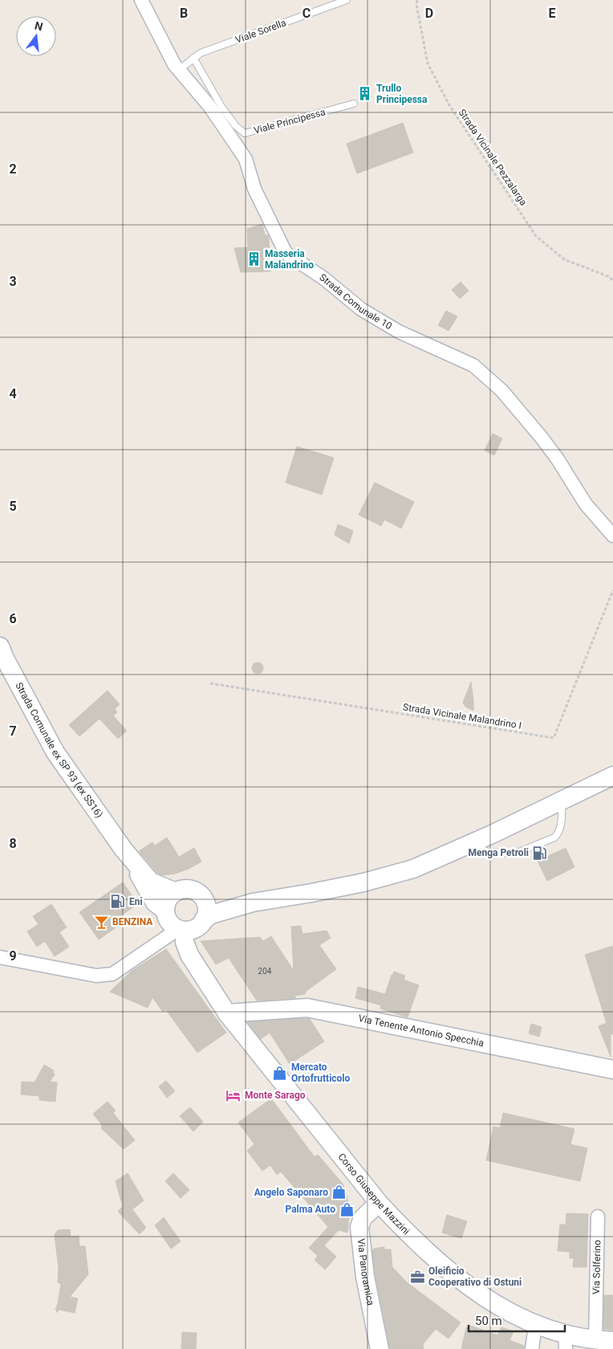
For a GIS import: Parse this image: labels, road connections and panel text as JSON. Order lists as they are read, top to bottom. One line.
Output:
{"streets":{"main road":["Strada Comunale ex SP 93 (ex SS16)","Via Tenente Antonio Specchia","Corso Giuseppe Mazzini","Via Panoramica"],"street":["Strada Comunale 10","Via Solferino"],"lane":["Viale Sorella","Viale Principessa"],"path":["Strada Vicinale Pezzalarga","Strada Vicinale Malandrino I"]},"crossings":[["Viale Sorella","Viale Principessa"],["Viale Sorella","Strada Comunale 10"],["Strada Comunale ex SP 93 (ex SS16)","Corso Giuseppe Mazzini"],["Via Tenente Antonio Specchia","Corso Giuseppe Mazzini"],["Corso Giuseppe Mazzini","Via Solferino"],["Corso Giuseppe Mazzini","Via Panoramica"]],"places":{"building":["Trullo Principessa","Masseria Malandrino"],"fuel station":["Menga Petroli","Eni"],"bar":["BENZINA"],"shop":["Mercato Ortofrutticolo","Angelo Saponaro","Palma Auto"],"hotel":["Monte Sarago"],"office":["Oleificio Cooperativo di Ostuni"]},"house_numbers":["204"],"scale_bar":"50 m","north":"top","grid":{"columns":["B","C","D","E"],"rows":["2","3","4","5","6","7","8","9"]}}
